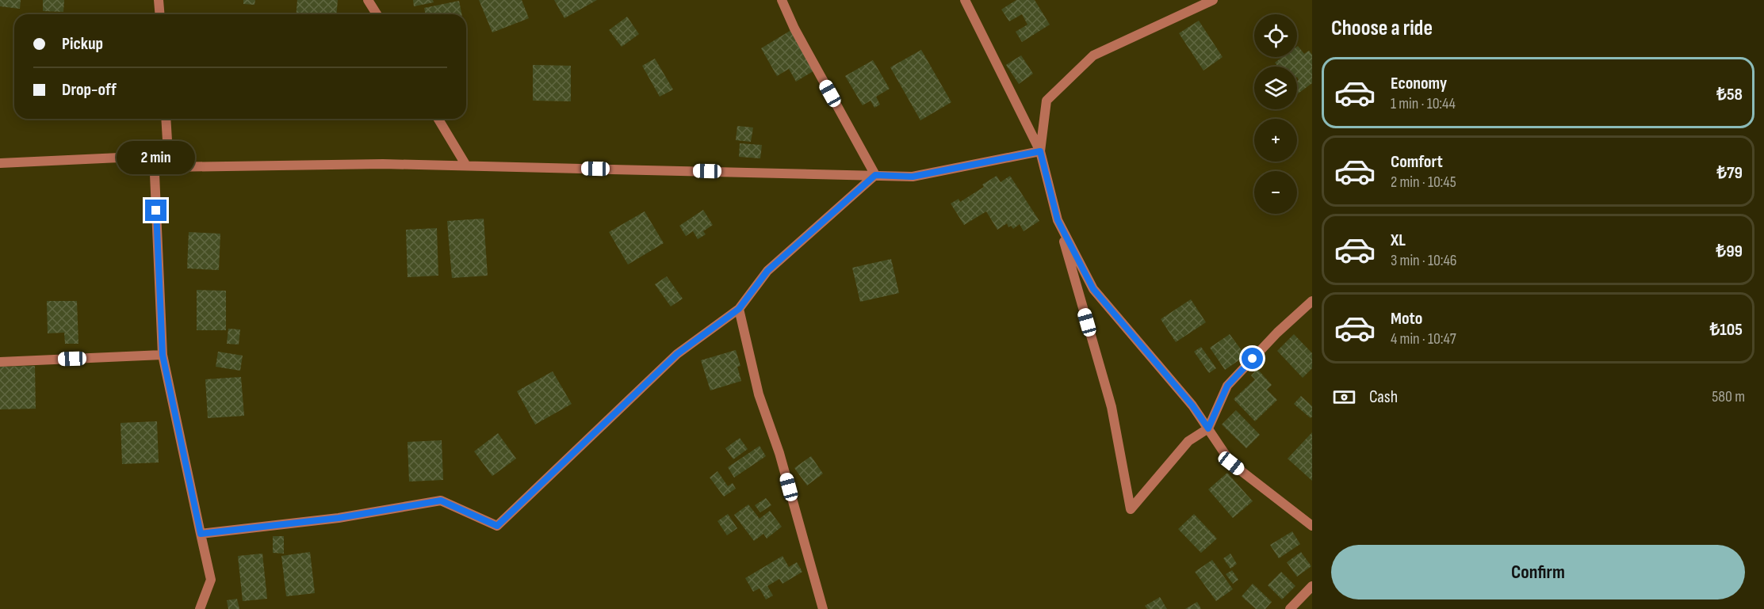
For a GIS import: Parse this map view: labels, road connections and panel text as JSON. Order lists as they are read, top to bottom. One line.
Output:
{"page":{"heading":"Choose a ride","map_buttons":["+","−"],"banner":["Pickup","Drop-off"],"list":[{"name":"Economy","note":"1 min · 10:44","value":"₺58"},{"name":"Comfort","note":"2 min · 10:45","value":"₺79"},{"name":"XL","note":"3 min · 10:46","value":"₺99"},{"name":"Moto","note":"4 min · 10:47","value":"₺105"}],"bubble":"2 min","pay":["Cash","580 m"],"buttons":"Confirm"}}
